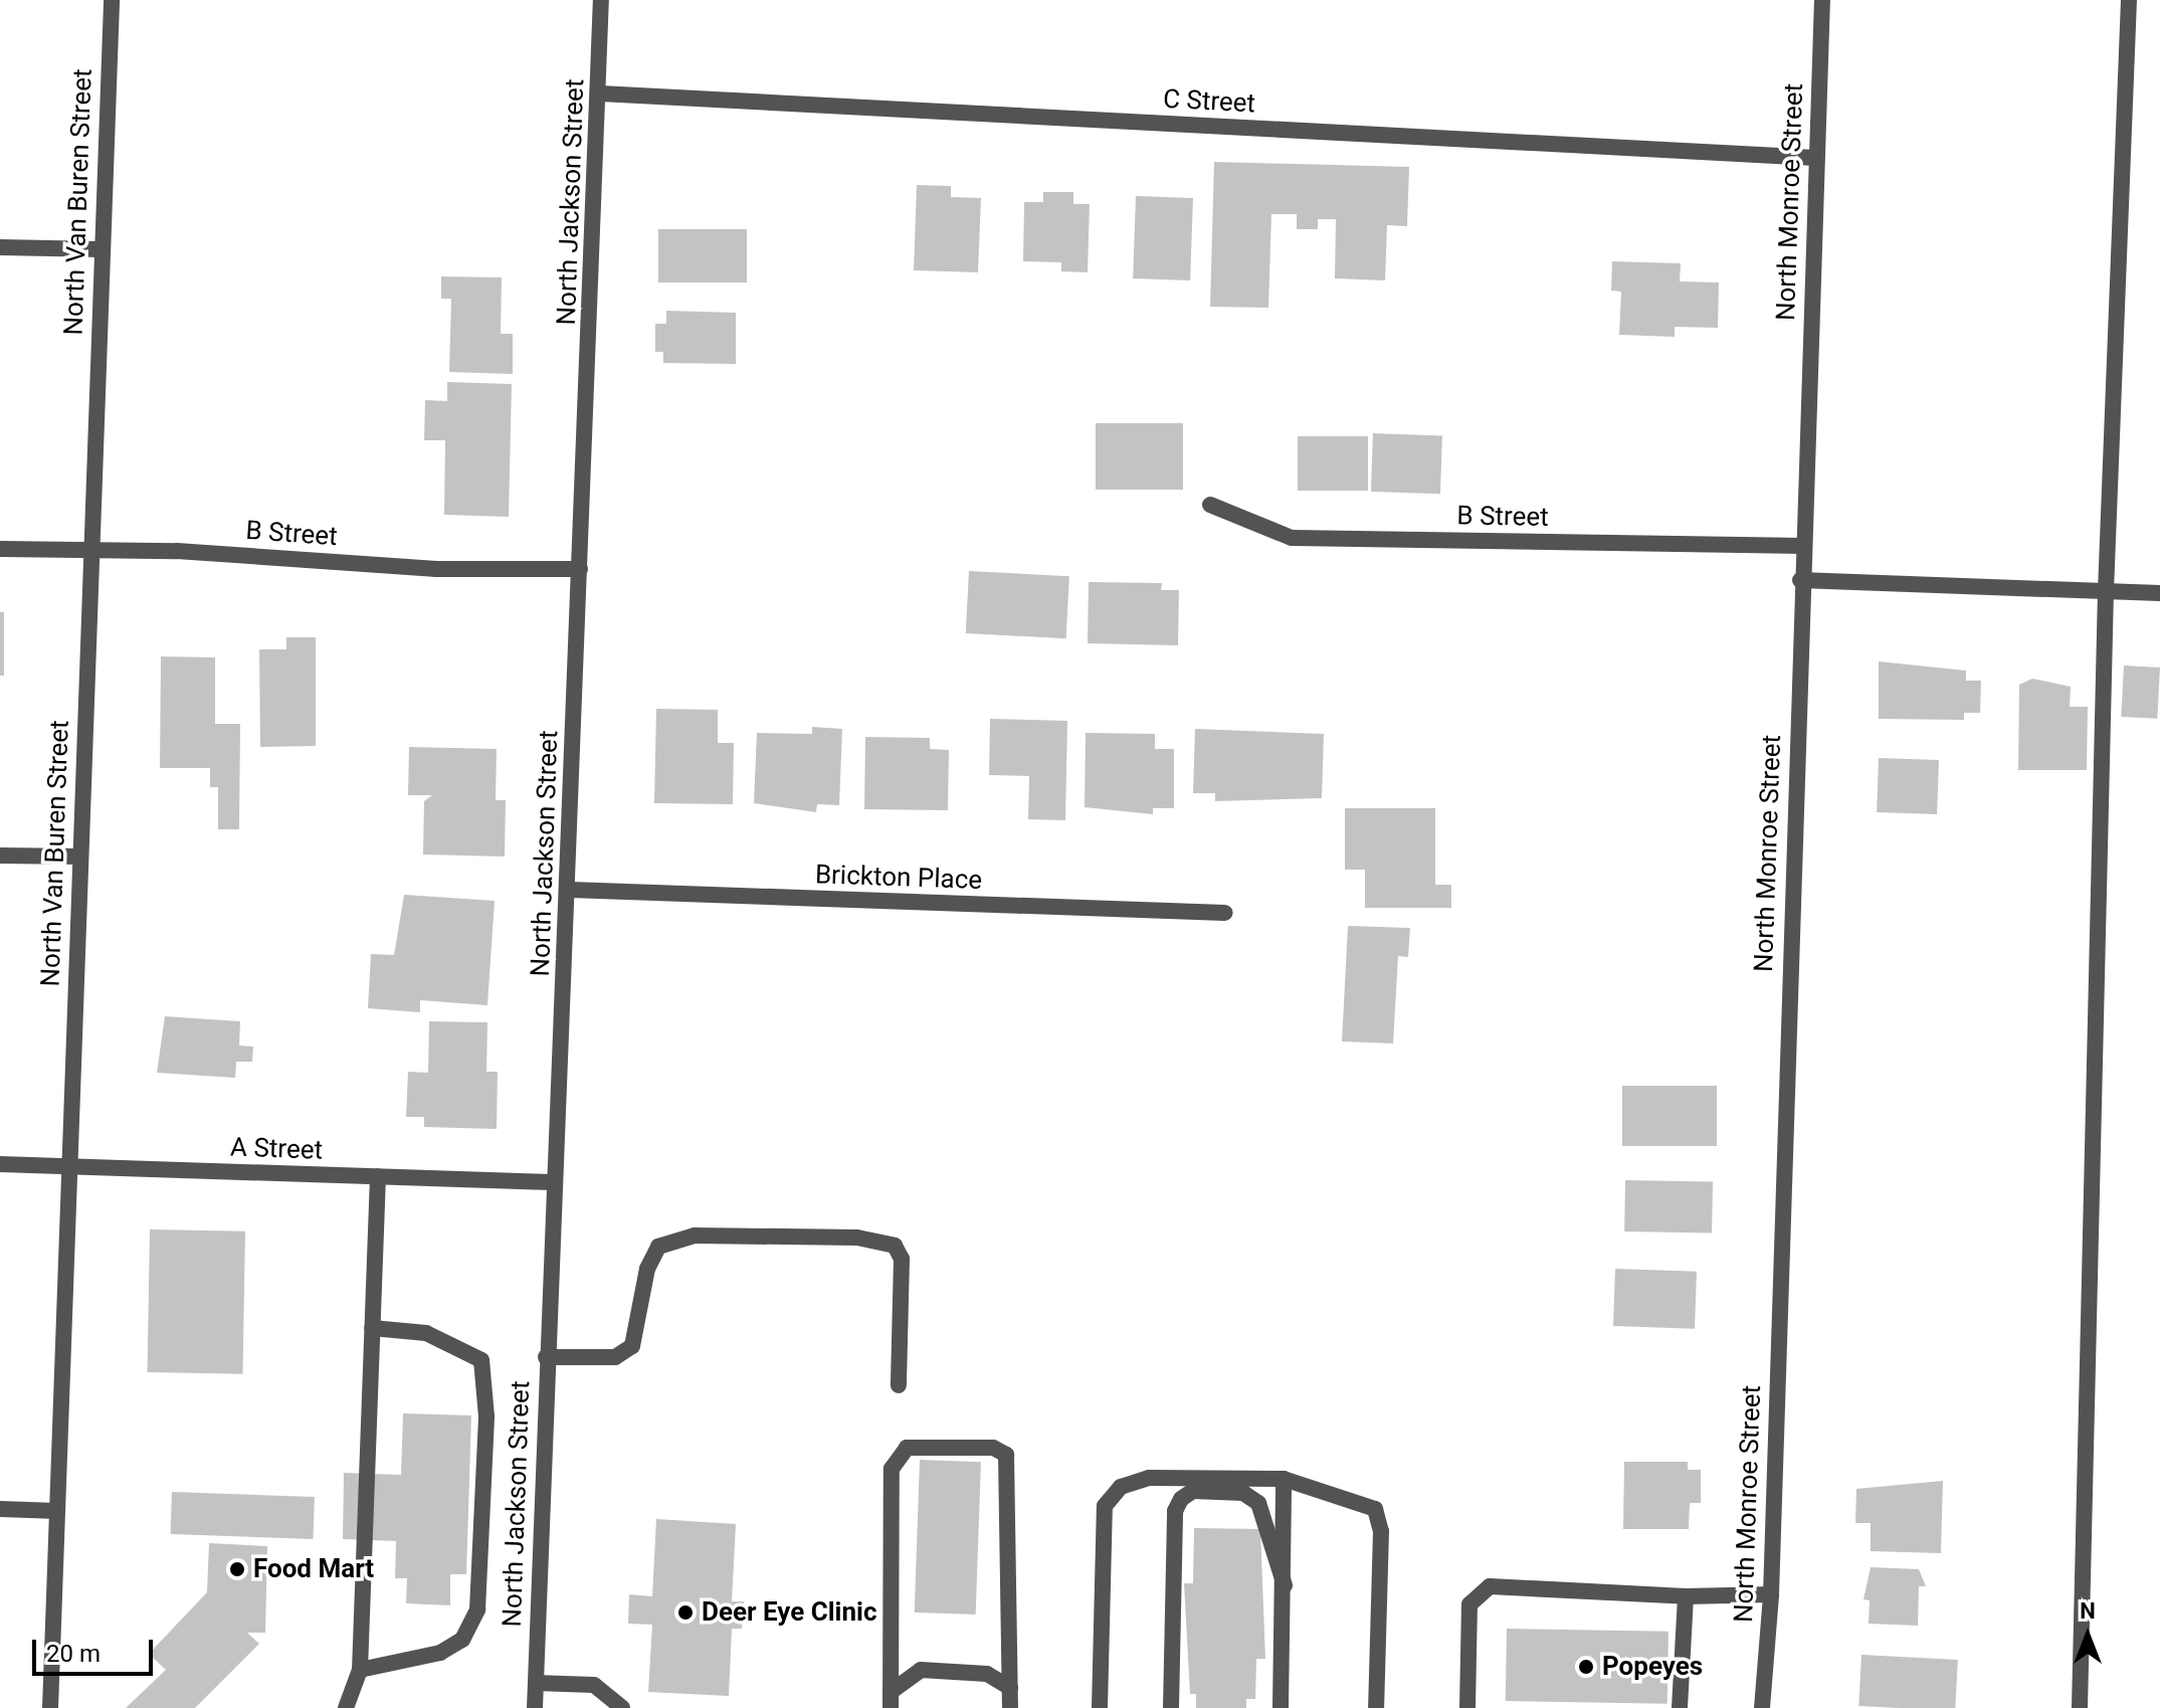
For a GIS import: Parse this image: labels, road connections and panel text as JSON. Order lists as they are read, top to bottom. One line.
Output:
{"streets":{"street":["C Street","North Van Buren Street","North Jackson Street","North Monroe Street","B Street","Brickton Place","A Street"]},"crossings":[["C Street","North Jackson Street"],["C Street","North Monroe Street"],["North Van Buren Street","B Street"],["North Van Buren Street","A Street"],["North Jackson Street","B Street"],["North Jackson Street","Brickton Place"],["North Jackson Street","A Street"],["North Monroe Street","B Street"]],"places":["Food Mart","Deer Eye Clinic","Popeyes"],"scale_bar":"20 m","north":"top"}
